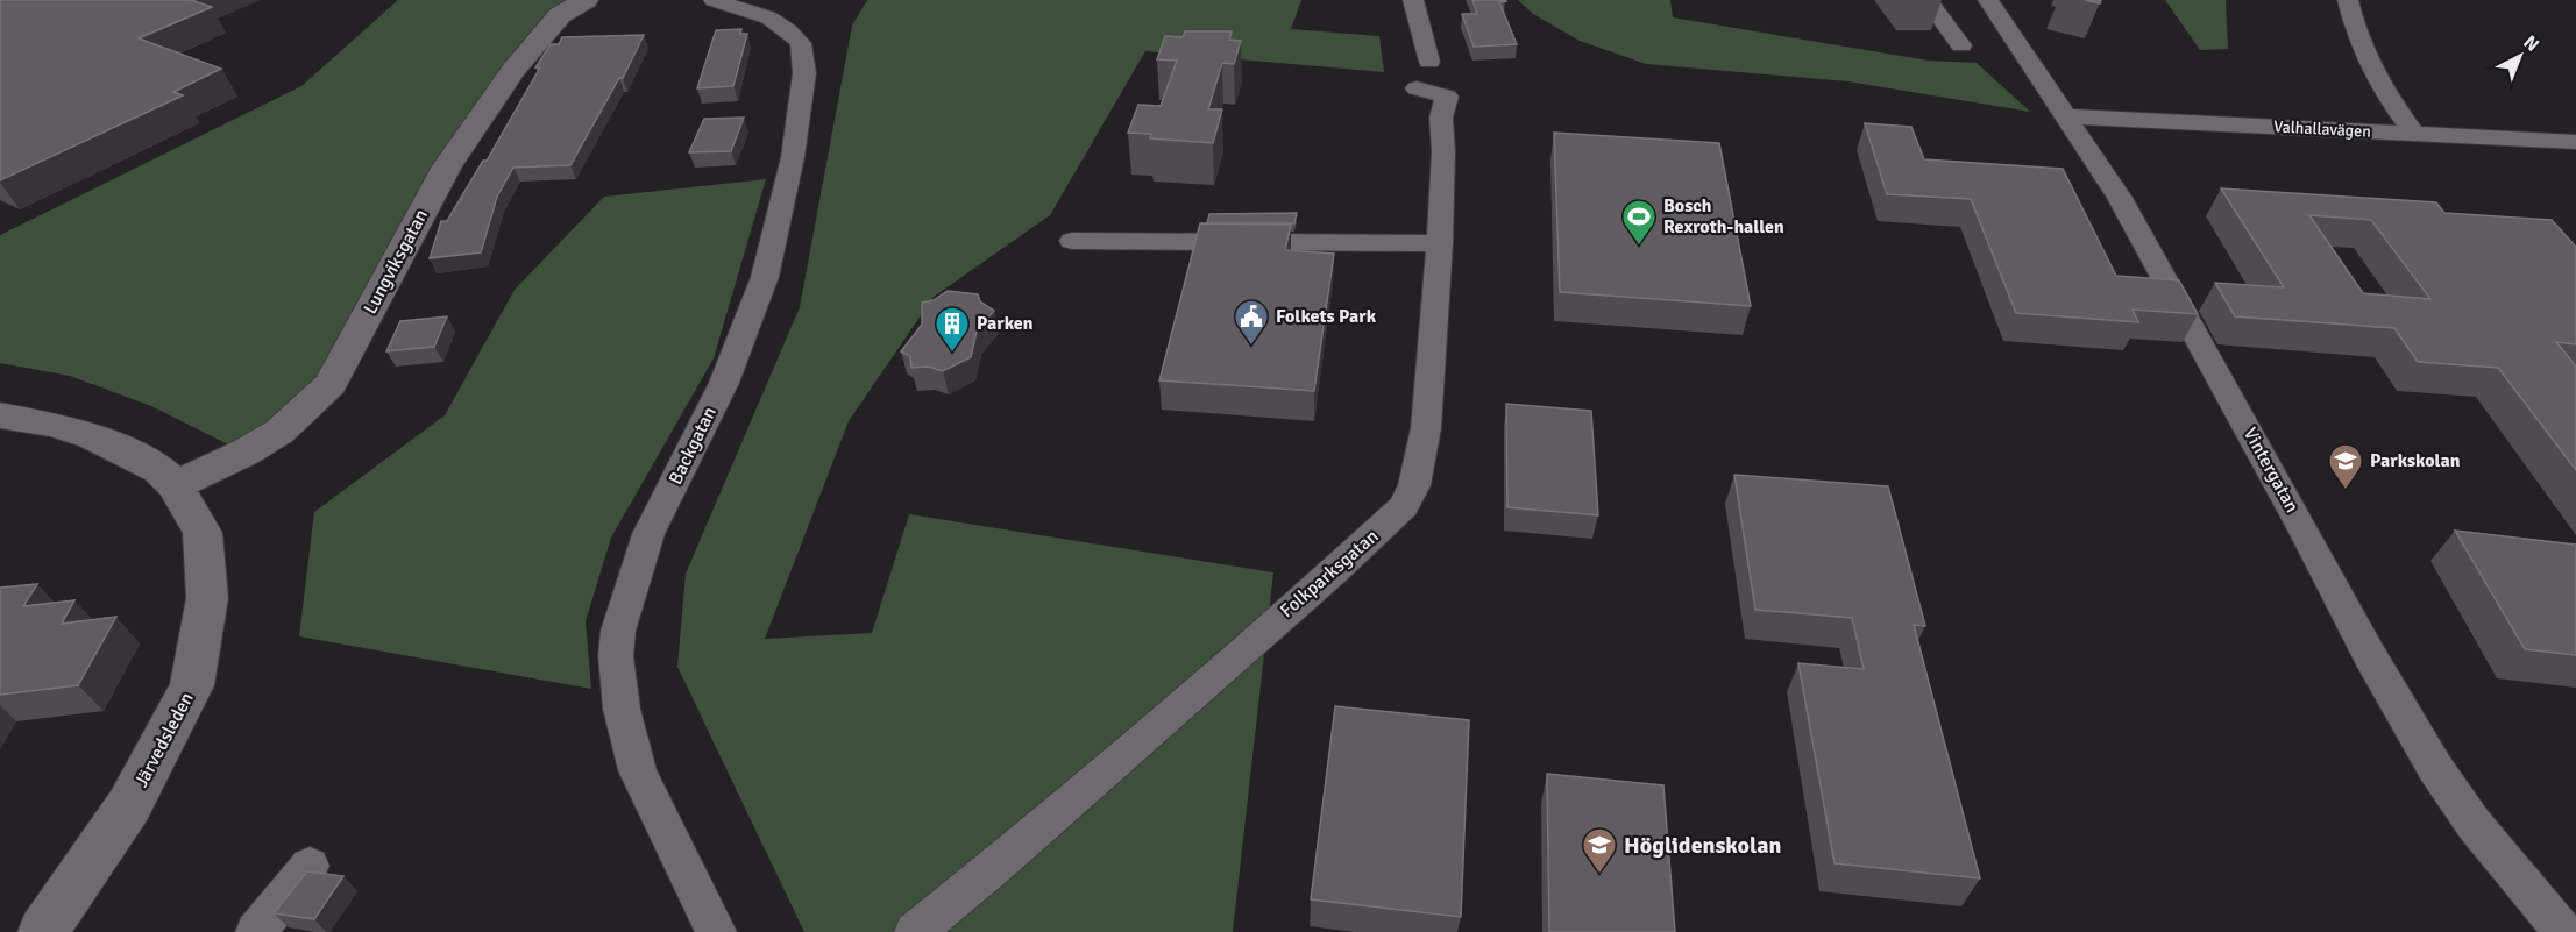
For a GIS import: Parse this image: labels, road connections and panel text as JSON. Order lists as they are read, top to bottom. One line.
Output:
{"streets":{"street":["Valhallavägen","Lungviksgatan","Backgatan","Vintergatan","Folkparksgatan","Järvedsleden"]},"crossings":[["Valhallavägen","Vintergatan"],["Lungviksgatan","Järvedsleden"]],"places":{"sports":["Bosch Rexroth-hallen"],"public building":["Folkets Park"],"building":["Parken"],"school or university":["Parkskolan","Höglidenskolan"]},"north":"top right"}
